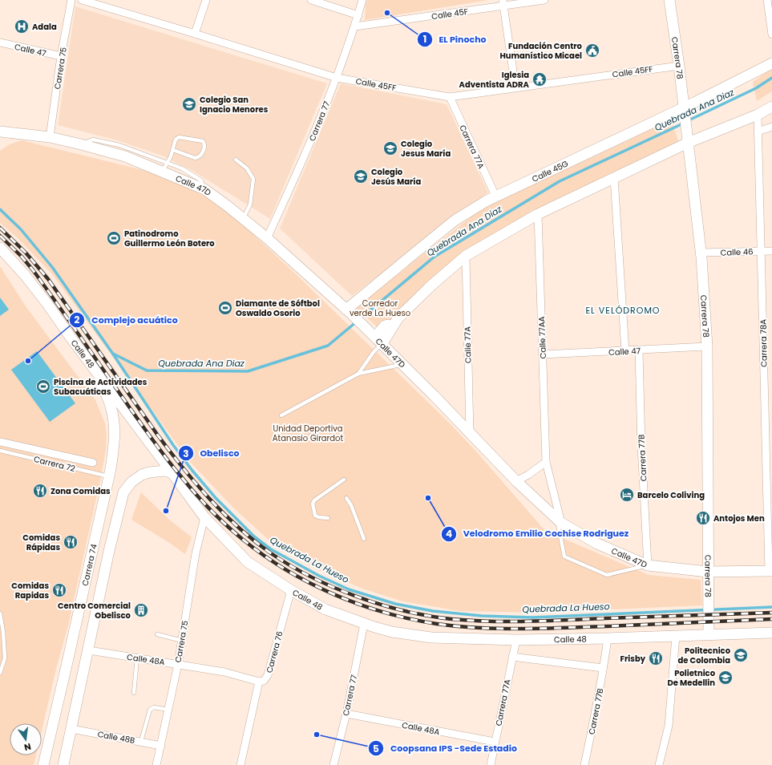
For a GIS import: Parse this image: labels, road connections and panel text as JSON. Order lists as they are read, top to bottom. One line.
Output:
{"streets":{"main road":["Carrera 78","Calle 45G","Calle 47D","Calle 48","Carrera 74"],"street":["Calle 45F","Calle 47","Carrera 75","Calle 45FF","Carrera 77","Carrera 77A","Calle 46","Calle 77AA","Carrera 78A","Calle 77A","Carrera 77B","Carrera 76","Calle 48A","Calle 48B"],"lane":["Carrera 72"]},"crossings":[["Calle 45F","Carrera 77"],["Calle 47","Carrera 78"],["Calle 47","Carrera 75"],["Calle 47","Calle 77AA"],["Calle 47","Carrera 77B"],["Carrera 78","Calle 45FF"],["Carrera 78","Calle 45G"],["Carrera 78","Calle 47D"],["Carrera 78","Calle 46"],["Carrera 78","Calle 48"],["Carrera 75","Calle 47D"],["Carrera 75","Calle 48"],["Carrera 75","Calle 48A"],["Carrera 75","Calle 48B"],["Calle 45FF","Carrera 77"],["Calle 45FF","Carrera 77A"],["Carrera 77","Calle 47D"],["Carrera 77","Calle 48"],["Carrera 77","Calle 48A"],["Carrera 77A","Calle 45G"],["Carrera 77A","Calle 48"],["Carrera 77A","Calle 48A"],["Calle 45G","Calle 47D"],["Calle 47D","Calle 77AA"],["Calle 47D","Carrera 78A"],["Calle 47D","Calle 77A"],["Calle 47D","Carrera 77B"],["Calle 46","Carrera 78A"],["Calle 48","Carrera 77B"],["Calle 48","Carrera 74"],["Calle 48","Carrera 76"],["Carrera 72","Carrera 74"],["Carrera 76","Calle 48A"]],"districts":["EL VELÓDROMO"],"water":["Quebrada Ana Diaz","Quebrada La Hueso"],"parks":["Corredor verde La Hueso","Unidad Deportiva Atanasio Girardot"],"places":{"other":["EL Pinocho","Complejo acuático","Velodromo Emilio Cochise Rodriguez","Obelisco","Coopsana IPS -Sede Estadio"],"hospital":["Adala"],"public building":["Fundación Centro Humanístico Micael"],"temple":["Iglesia Adventista ADRA"],"school or university":["Colegio San Ignacio Menores","Colegio Jesus María","Colegio Jesús María","Politecnico de Colombia","Polietnico De Medellin"],"sports":["Patinodromo Guillermo León Botero","Diamante de Sóftbol Oswaldo Osorio","Piscina de Actividades Subacuáticas"],"restaurant":["Zona Comidas","Antojos Men","Comidas Rápidas","Comidas Rapidas","Frisby"],"hotel":["Barcelo Coliving"],"building":["Centro Comercial Obelisco"]},"north":"bottom"}
